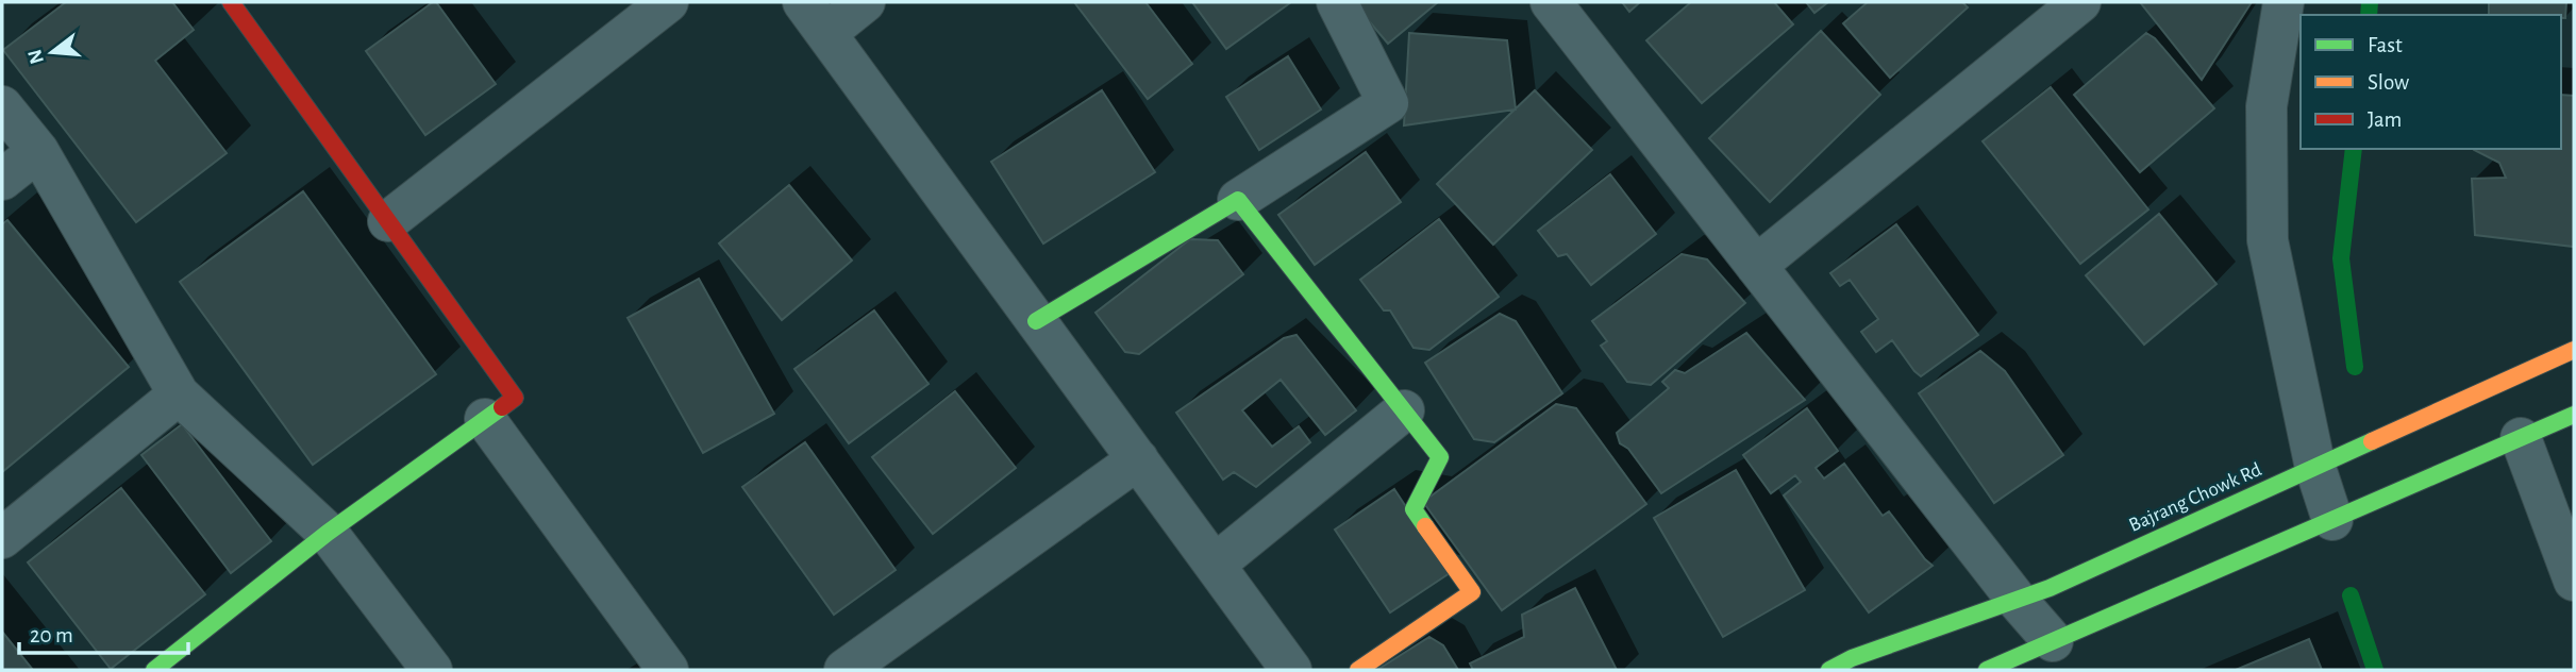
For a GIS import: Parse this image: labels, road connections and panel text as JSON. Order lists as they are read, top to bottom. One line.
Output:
{"streets":{"street":["Bajrang Chowk Rd"]},"legend":["Fast","Slow","Jam"],"scale_bar":"20 m","north":"left"}
